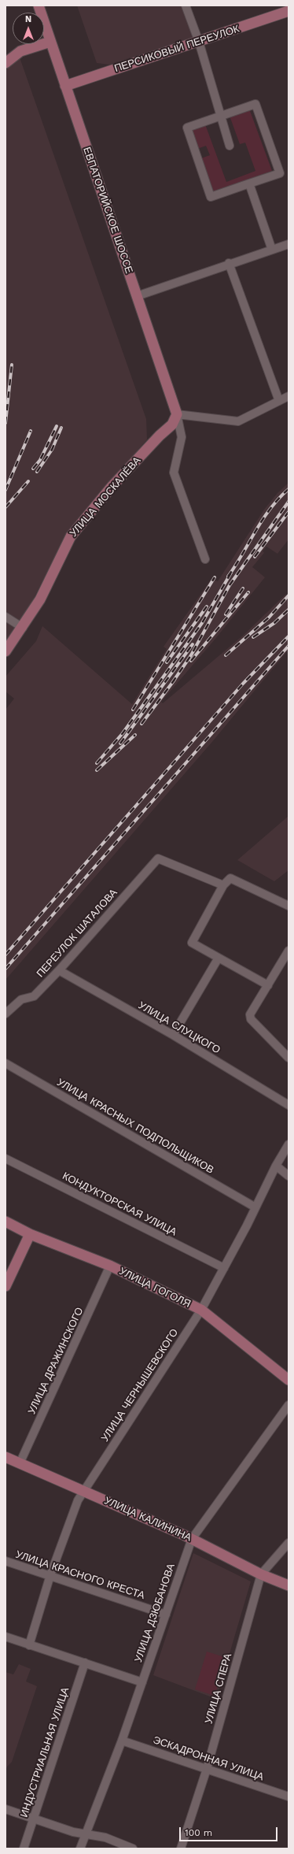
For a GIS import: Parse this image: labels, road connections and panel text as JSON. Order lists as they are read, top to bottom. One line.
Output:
{"streets":{"main road":["ПЕРСИКОВЫЙ ПЕРЕУЛОК","ЕВПАТОРИЙСКОЕ ШОССЕ","УЛИЦА МОСКАЛЁВА","УЛИЦА ГОГОЛЯ","УЛИЦА КАЛИНИНА"],"street":["ПЕРЕУЛОК ШАТАЛОВА","УЛИЦА СЛУЦКОГО","УЛИЦА КРАСНЫХ ПОДПОЛЬЩИКОВ","КОНДУКТОРСКАЯ УЛИЦА","УЛИЦА ДРАЖИНСКОГО","УЛИЦА ЧЕРНЫШЕВСКОГО","УЛИЦА КРАСНОГО КРЕСТА","УЛИЦА ДЗЮБАНОВА","УЛИЦА СПЕРА","ИНДУСТРИАЛЬНАЯ УЛИЦА","ЭСКАДРОННАЯ УЛИЦА"]},"crossings":[["ПЕРСИКОВЫЙ ПЕРЕУЛОК","ЕВПАТОРИЙСКОЕ ШОССЕ"],["ЕВПАТОРИЙСКОЕ ШОССЕ","УЛИЦА МОСКАЛЁВА"],["ПЕРЕУЛОК ШАТАЛОВА","УЛИЦА СЛУЦКОГО"],["УЛИЦА КРАСНЫХ ПОДПОЛЬЩИКОВ","УЛИЦА ЧЕРНЫШЕВСКОГО"],["КОНДУКТОРСКАЯ УЛИЦА","УЛИЦА ЧЕРНЫШЕВСКОГО"],["УЛИЦА ГОГОЛЯ","УЛИЦА ДРАЖИНСКОГО"],["УЛИЦА ГОГОЛЯ","УЛИЦА ЧЕРНЫШЕВСКОГО"],["УЛИЦА ДРАЖИНСКОГО","УЛИЦА КАЛИНИНА"],["УЛИЦА ЧЕРНЫШЕВСКОГО","УЛИЦА КАЛИНИНА"],["УЛИЦА ЧЕРНЫШЕВСКОГО","УЛИЦА КРАСНОГО КРЕСТА"],["УЛИЦА КАЛИНИНА","УЛИЦА ДЗЮБАНОВА"],["УЛИЦА КАЛИНИНА","УЛИЦА СПЕРА"],["УЛИЦА КРАСНОГО КРЕСТА","УЛИЦА ДЗЮБАНОВА"],["УЛИЦА ДЗЮБАНОВА","ЭСКАДРОННАЯ УЛИЦА"],["УЛИЦА СПЕРА","ЭСКАДРОННАЯ УЛИЦА"]],"scale_bar":"100 m","north":"top"}
